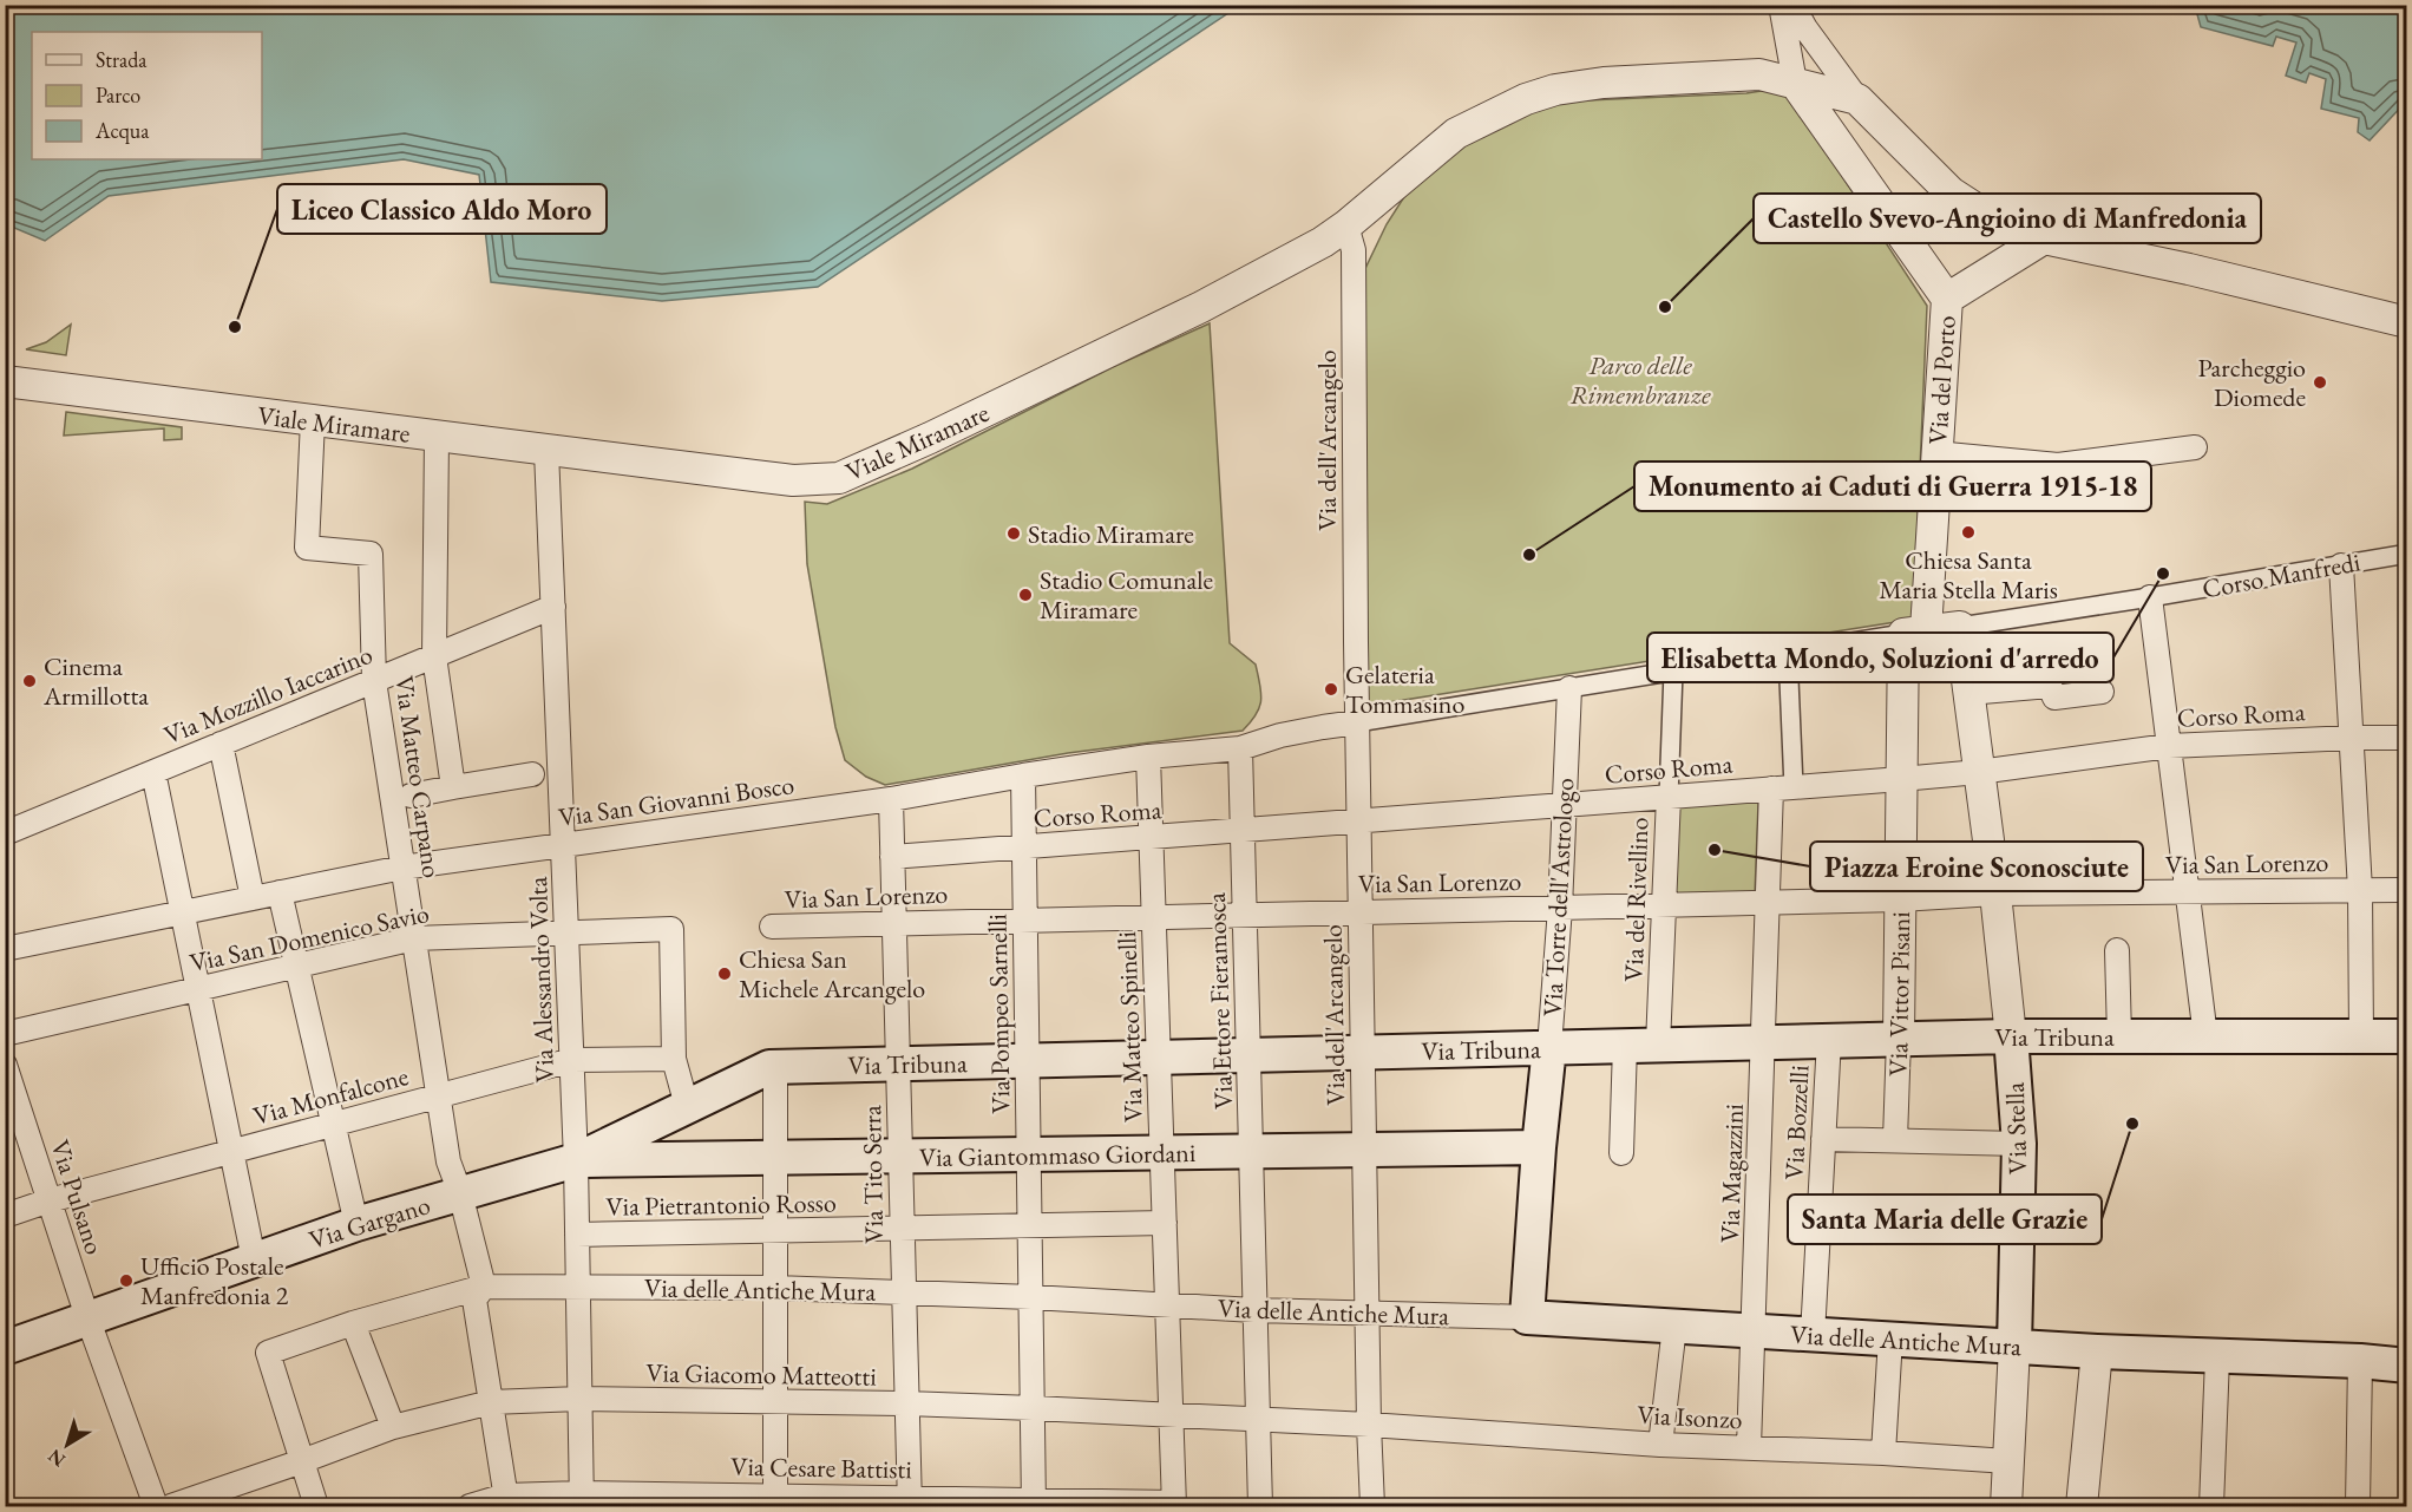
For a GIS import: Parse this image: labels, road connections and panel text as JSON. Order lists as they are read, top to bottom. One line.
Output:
{"streets":{"main road":["Via Torre dell'Astrologo","Via Tribuna","Via Stella","Via Giantommaso Giordani","Via Gargano","Via delle Antiche Mura"],"street":["Via del Porto","Viale Miramare","Via dell'Arcangelo","Corso Manfredi","Via Mozzillo Iaccarino","Corso Roma","Via Matteo Carpano","Via San Giovanni Bosco","Via San Lorenzo","Via del Rivellino","Via San Domenico Savio","Via Alessandro Volta","Via Vittor Pisani","Via Ettore Fieramosca","Via Pompeo Sarnelli","Via Matteo Spinelli","Via Monfalcone","Via Bozzelli","Via Magazzini","Via Tito Serra","Via Pulsano","Via Pietrantonio Rosso","Via Giacomo Matteotti","Via Isonzo","Via Cesare Battisti"]},"crossings":[["Via del Porto","Viale Miramare"],["Via del Porto","Corso Manfredi"],["Via del Porto","Via Vittor Pisani"],["Viale Miramare","Via dell'Arcangelo"],["Viale Miramare","Via Matteo Carpano"],["Viale Miramare","Via Alessandro Volta"],["Via dell'Arcangelo","Corso Manfredi"],["Via dell'Arcangelo","Corso Roma"],["Via dell'Arcangelo","Via San Giovanni Bosco"],["Via dell'Arcangelo","Via San Lorenzo"],["Via dell'Arcangelo","Via Tribuna"],["Via dell'Arcangelo","Via Giantommaso Giordani"],["Via dell'Arcangelo","Via delle Antiche Mura"],["Via dell'Arcangelo","Via Giacomo Matteotti"],["Via dell'Arcangelo","Via Isonzo"],["Corso Manfredi","Via San Giovanni Bosco"],["Corso Manfredi","Via Torre dell'Astrologo"],["Corso Manfredi","Via del Rivellino"],["Corso Manfredi","Via Vittor Pisani"],["Corso Manfredi","Via Stella"],["Via Mozzillo Iaccarino","Via Matteo Carpano"],["Via Mozzillo Iaccarino","Via Alessandro Volta"],["Corso Roma","Via Torre dell'Astrologo"],["Corso Roma","Via del Rivellino"],["Corso Roma","Via Vittor Pisani"],["Corso Roma","Via Ettore Fieramosca"],["Corso Roma","Via Pompeo Sarnelli"],["Corso Roma","Via Matteo Spinelli"],["Corso Roma","Via Stella"],["Corso Roma","Via Magazzini"],["Corso Roma","Via Tito Serra"],["Via Matteo Carpano","Via San Giovanni Bosco"],["Via Matteo Carpano","Via San Domenico Savio"],["Via Matteo Carpano","Via Monfalcone"],["Via Matteo Carpano","Via Gargano"],["Via Matteo Carpano","Via delle Antiche Mura"],["Via San Giovanni Bosco","Via Alessandro Volta"],["Via San Giovanni Bosco","Via Ettore Fieramosca"],["Via San Giovanni Bosco","Via Pompeo Sarnelli"],["Via San Giovanni Bosco","Via Matteo Spinelli"],["Via San Giovanni Bosco","Via Tito Serra"],["Via San Lorenzo","Via Torre dell'Astrologo"],["Via San Lorenzo","Via del Rivellino"],["Via San Lorenzo","Via Vittor Pisani"],["Via San Lorenzo","Via Ettore Fieramosca"],["Via San Lorenzo","Via Pompeo Sarnelli"],["Via San Lorenzo","Via Matteo Spinelli"],["Via San Lorenzo","Via Stella"],["Via San Lorenzo","Via Magazzini"],["Via San Lorenzo","Via Tito Serra"],["Via Torre dell'Astrologo","Via Tribuna"],["Via Torre dell'Astrologo","Via Giantommaso Giordani"],["Via Torre dell'Astrologo","Via delle Antiche Mura"],["Via del Rivellino","Via Tribuna"],["Via San Domenico Savio","Via Alessandro Volta"],["Via San Domenico Savio","Via Monfalcone"],["Via Alessandro Volta","Via Tribuna"],["Via Alessandro Volta","Via Monfalcone"],["Via Alessandro Volta","Via Giantommaso Giordani"],["Via Alessandro Volta","Via Pietrantonio Rosso"],["Via Alessandro Volta","Via Gargano"],["Via Alessandro Volta","Via delle Antiche Mura"],["Via Alessandro Volta","Via Giacomo Matteotti"],["Via Alessandro Volta","Via Cesare Battisti"],["Via Vittor Pisani","Via Tribuna"],["Via Ettore Fieramosca","Via Tribuna"],["Via Ettore Fieramosca","Via Giantommaso Giordani"],["Via Ettore Fieramosca","Via delle Antiche Mura"],["Via Ettore Fieramosca","Via Giacomo Matteotti"],["Via Pompeo Sarnelli","Via Tribuna"],["Via Pompeo Sarnelli","Via Giantommaso Giordani"],["Via Pompeo Sarnelli","Via Pietrantonio Rosso"],["Via Pompeo Sarnelli","Via delle Antiche Mura"],["Via Pompeo Sarnelli","Via Giacomo Matteotti"],["Via Pompeo Sarnelli","Via Cesare Battisti"],["Via Matteo Spinelli","Via Tribuna"],["Via Matteo Spinelli","Via Giantommaso Giordani"],["Via Matteo Spinelli","Via Pietrantonio Rosso"],["Via Matteo Spinelli","Via delle Antiche Mura"],["Via Matteo Spinelli","Via Giacomo Matteotti"],["Via Matteo Spinelli","Via Cesare Battisti"],["Via Tribuna","Via Bozzelli"],["Via Tribuna","Via Stella"],["Via Tribuna","Via Giantommaso Giordani"],["Via Tribuna","Via Magazzini"],["Via Tribuna","Via Tito Serra"],["Via Tribuna","Via Gargano"],["Via Monfalcone","Via Pulsano"],["Via Bozzelli","Via delle Antiche Mura"],["Via Stella","Via delle Antiche Mura"],["Via Stella","Via Isonzo"],["Via Giantommaso Giordani","Via Tito Serra"],["Via Giantommaso Giordani","Via Gargano"],["Via Magazzini","Via delle Antiche Mura"],["Via Magazzini","Via Isonzo"],["Via Tito Serra","Via Pietrantonio Rosso"],["Via Tito Serra","Via delle Antiche Mura"],["Via Tito Serra","Via Giacomo Matteotti"],["Via Tito Serra","Via Cesare Battisti"],["Via Pulsano","Via Gargano"],["Via delle Antiche Mura","Via Giacomo Matteotti"],["Via Giacomo Matteotti","Via Isonzo"]],"parks":["Parco delle Rimembranze"],"places":["Castello Svevo-Angioino di Manfredonia","Liceo Classico Aldo Moro","Parcheggio Diomede","Chiesa Santa Maria Stella Maris","Stadio Miramare","Monumento ai Caduti di Guerra 1915-18","Elisabetta Mondo, Soluzioni d'arredo","Stadio Comunale Miramare","Cinema Armillotta","Gelateria Tommasino","Piazza Eroine Sconosciute","Chiesa San Michele Arcangelo","Santa Maria delle Grazie","Ufficio Postale Manfredonia 2"],"legend":["Strada","Parco","Acqua"],"north":"bottom left"}
